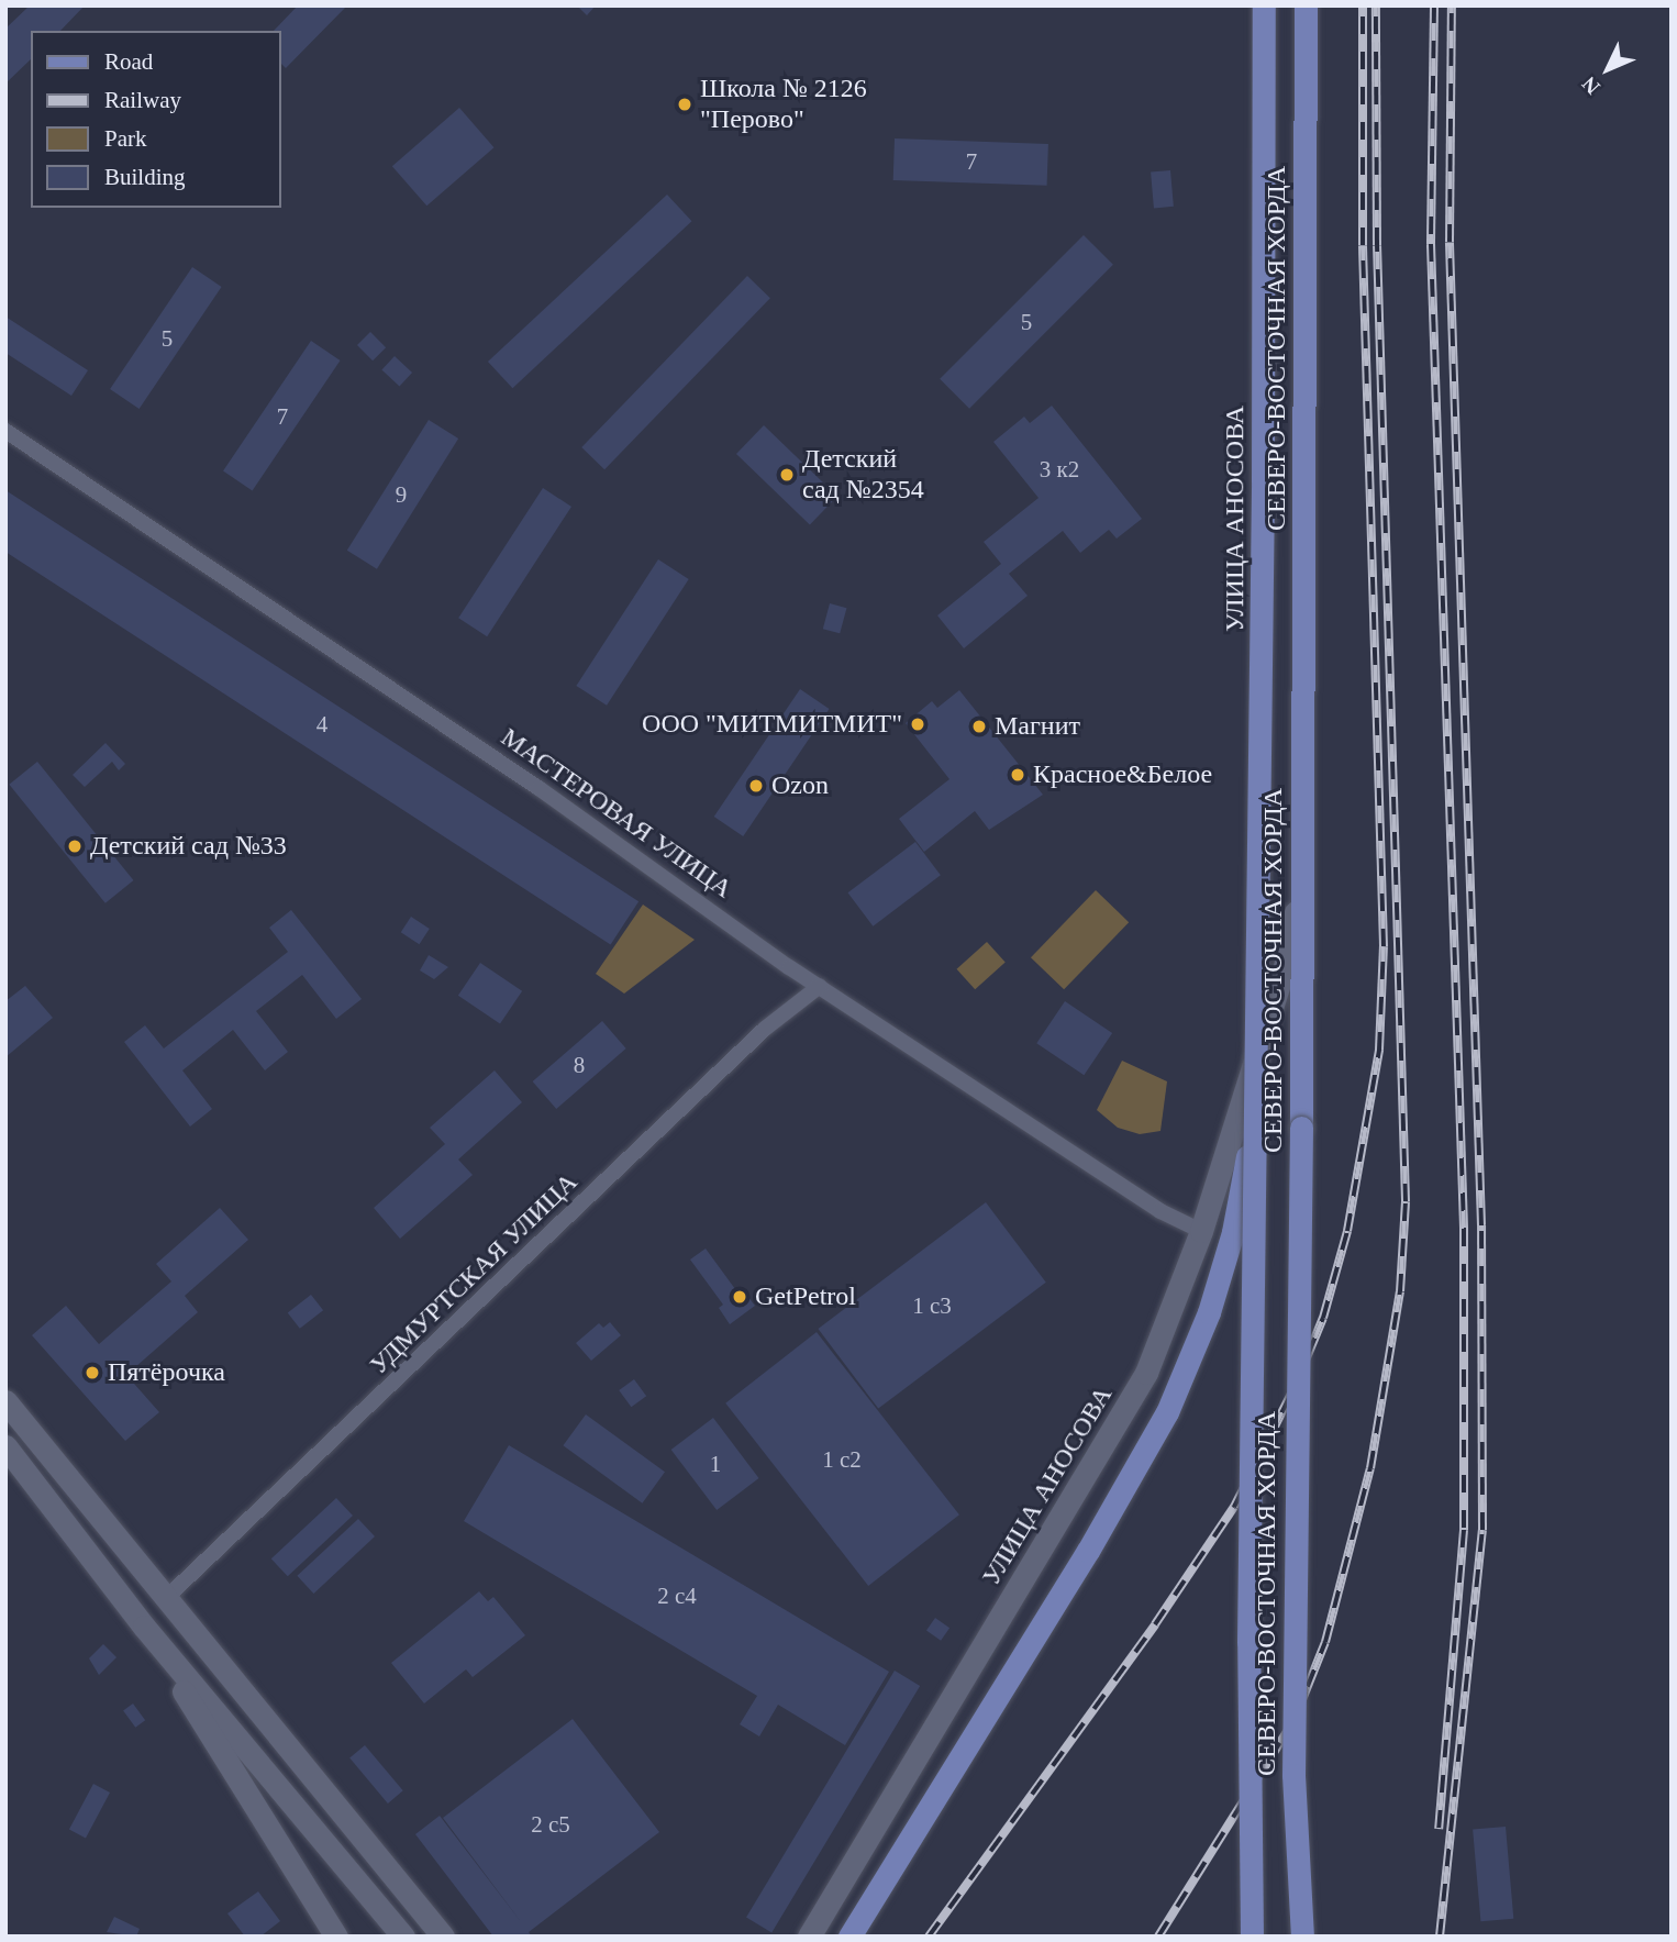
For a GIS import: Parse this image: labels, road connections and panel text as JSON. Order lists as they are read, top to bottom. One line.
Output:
{"streets":{"main road":["СЕВЕРО-ВОСТОЧНАЯ ХОРДА"],"street":["УЛИЦА АНОСОВА","МАСТЕРОВАЯ УЛИЦА","УДМУРТСКАЯ УЛИЦА"]},"crossings":[["СЕВЕРО-ВОСТОЧНАЯ ХОРДА","УЛИЦА АНОСОВА"],["УЛИЦА АНОСОВА","МАСТЕРОВАЯ УЛИЦА"],["МАСТЕРОВАЯ УЛИЦА","УДМУРТСКАЯ УЛИЦА"]],"places":["Школа № 2126 \"Перово\"","Детский сад №2354","ООО \"МИТМИТМИТ\"","Магнит","Красное&Белое","Ozon","Детский сад №33","GetPetrol","Пятёрочка"],"house_numbers":["7","5","5","7","3 к2","9","4","8","1 с3","1 с2","1","2 с4","2 с5"],"legend":["Road","Railway","Park","Building"],"north":"bottom left"}
